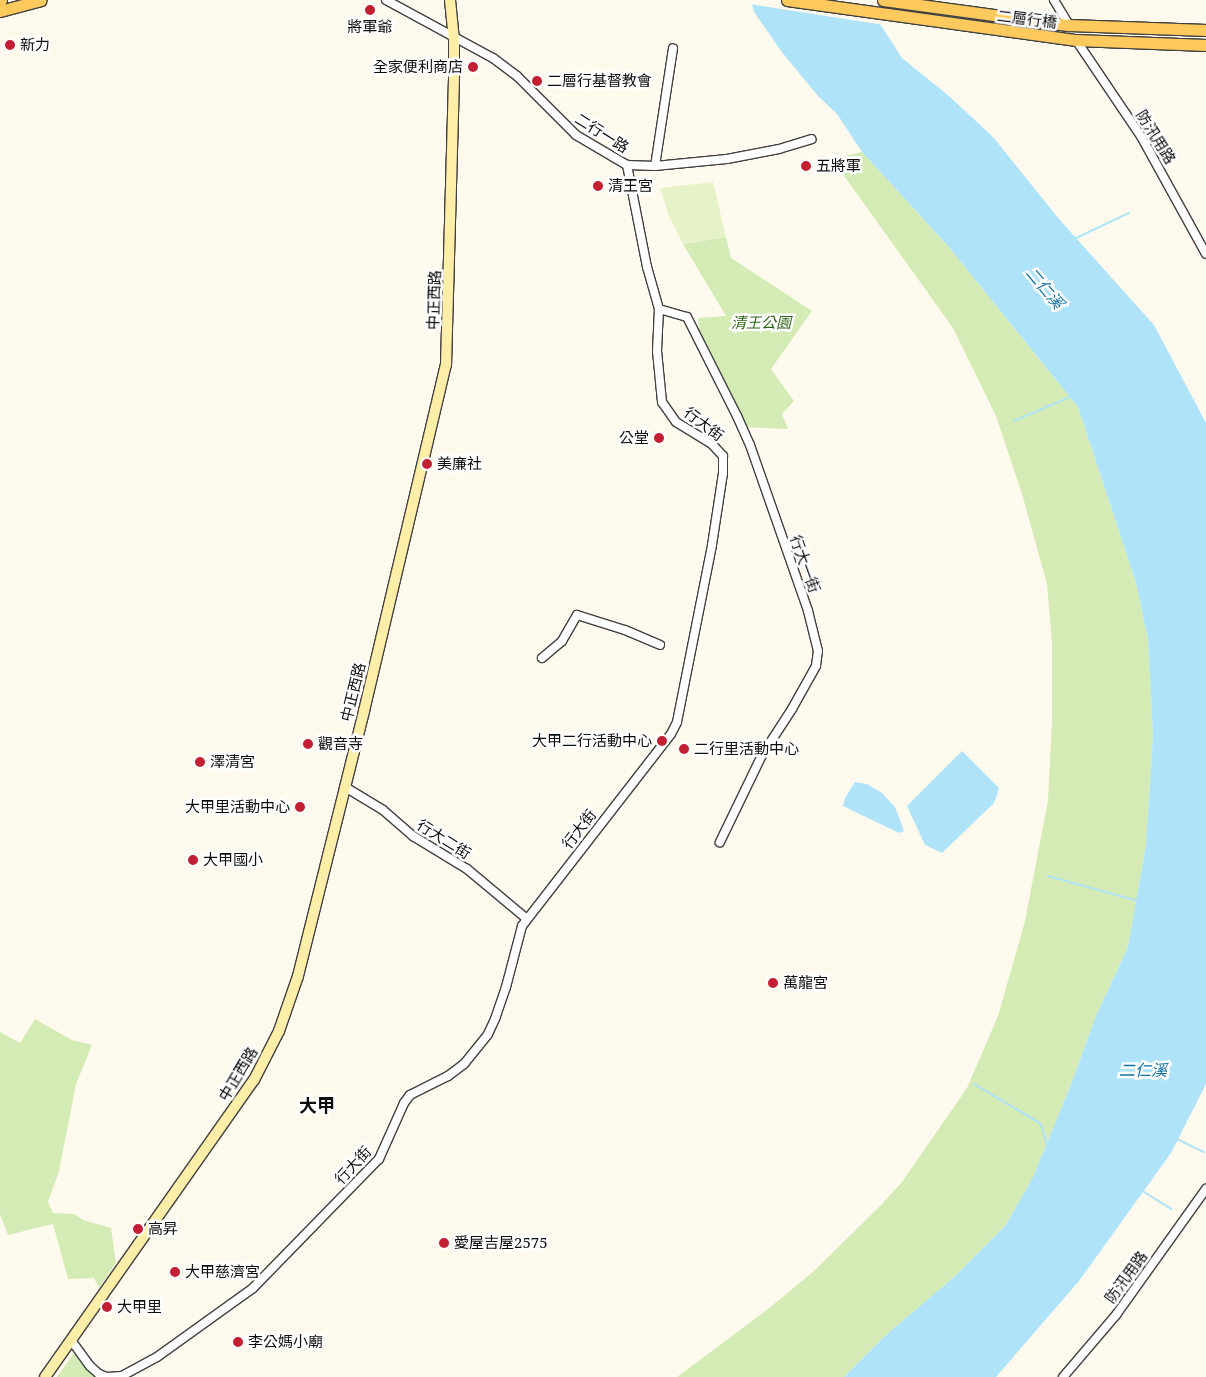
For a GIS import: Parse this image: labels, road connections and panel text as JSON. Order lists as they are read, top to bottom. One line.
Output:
{"streets":{"main road":["二層行橋"],"street":["二行一路","防汛用路","中正西路","行大街","行大一街","行大二街"]},"crossings":[["二層行橋","防汛用路"],["二行一路","中正西路"],["二行一路","行大街"],["中正西路","行大二街"],["行大街","行大一街"],["行大街","行大二街"]],"districts":["大甲"],"water":["二仁溪"],"parks":["清王公園"],"places":["將軍爺","新力","全家便利商店","二層行基督教會","五將軍","清王宮","公堂","美廉社","大甲二行活動中心","觀音寺","二行里活動中心","澤清宮","大甲里活動中心","大甲國小","萬龍宮","高昇","愛屋吉屋2575","大甲慈濟宮","大甲里","李公媽小廟"]}
